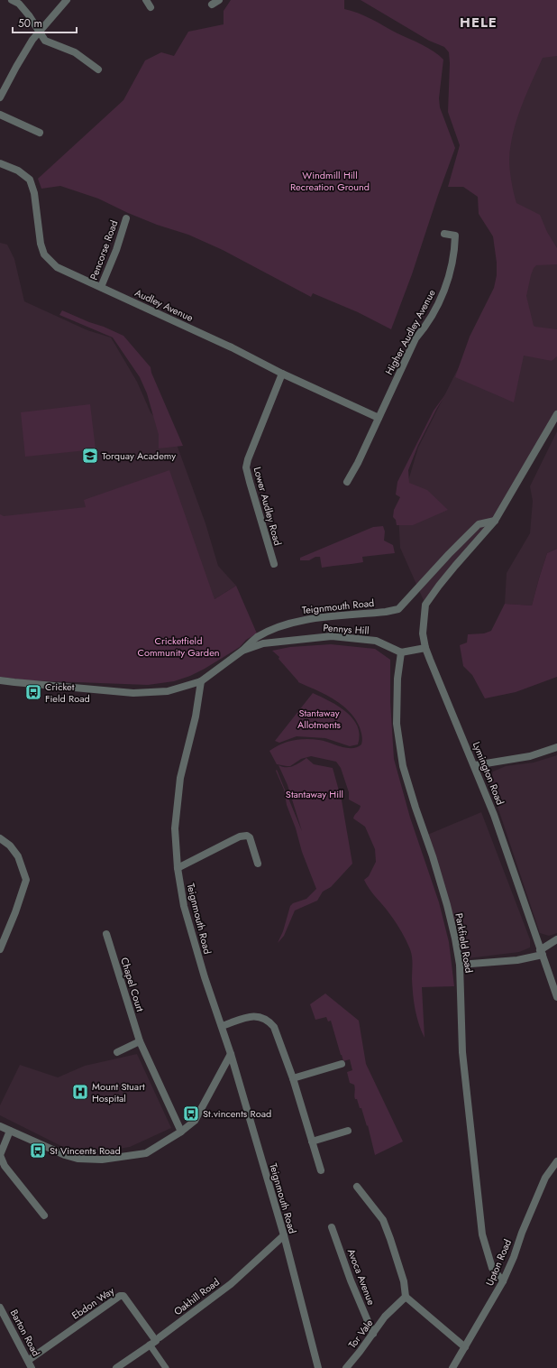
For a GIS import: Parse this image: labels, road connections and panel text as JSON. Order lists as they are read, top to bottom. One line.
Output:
{"streets":{"street":["Pencorse Road","Audley Avenue","Higher Audley Avenue","Lower Audley Road","Teignmouth Road","Pennys Hill","Lymington Road","Parkfield Road","Chapel Court","Upton Road","Avoca Avenue","Oakhill Road","Ebdon Way","Barton Road","Tor Vale"]},"crossings":[["Pencorse Road","Audley Avenue"],["Audley Avenue","Higher Audley Avenue"],["Audley Avenue","Lower Audley Road"],["Teignmouth Road","Pennys Hill"],["Teignmouth Road","Lymington Road"],["Teignmouth Road","Oakhill Road"],["Pennys Hill","Parkfield Road"],["Parkfield Road","Upton Road"],["Avoca Avenue","Tor Vale"],["Oakhill Road","Ebdon Way"],["Ebdon Way","Barton Road"]],"districts":["HELE"],"parks":["Windmill Hill Recreation Ground","Cricketfield Community Garden","Stantaway Allotments","Stantaway Hill"],"places":{"school or university":["Torquay Academy"],"bus stop":["Cricket Field Road","St.vincents Road","St Vincents Road"],"hospital":["Mount Stuart Hospital"]},"scale_bar":"50 m"}
